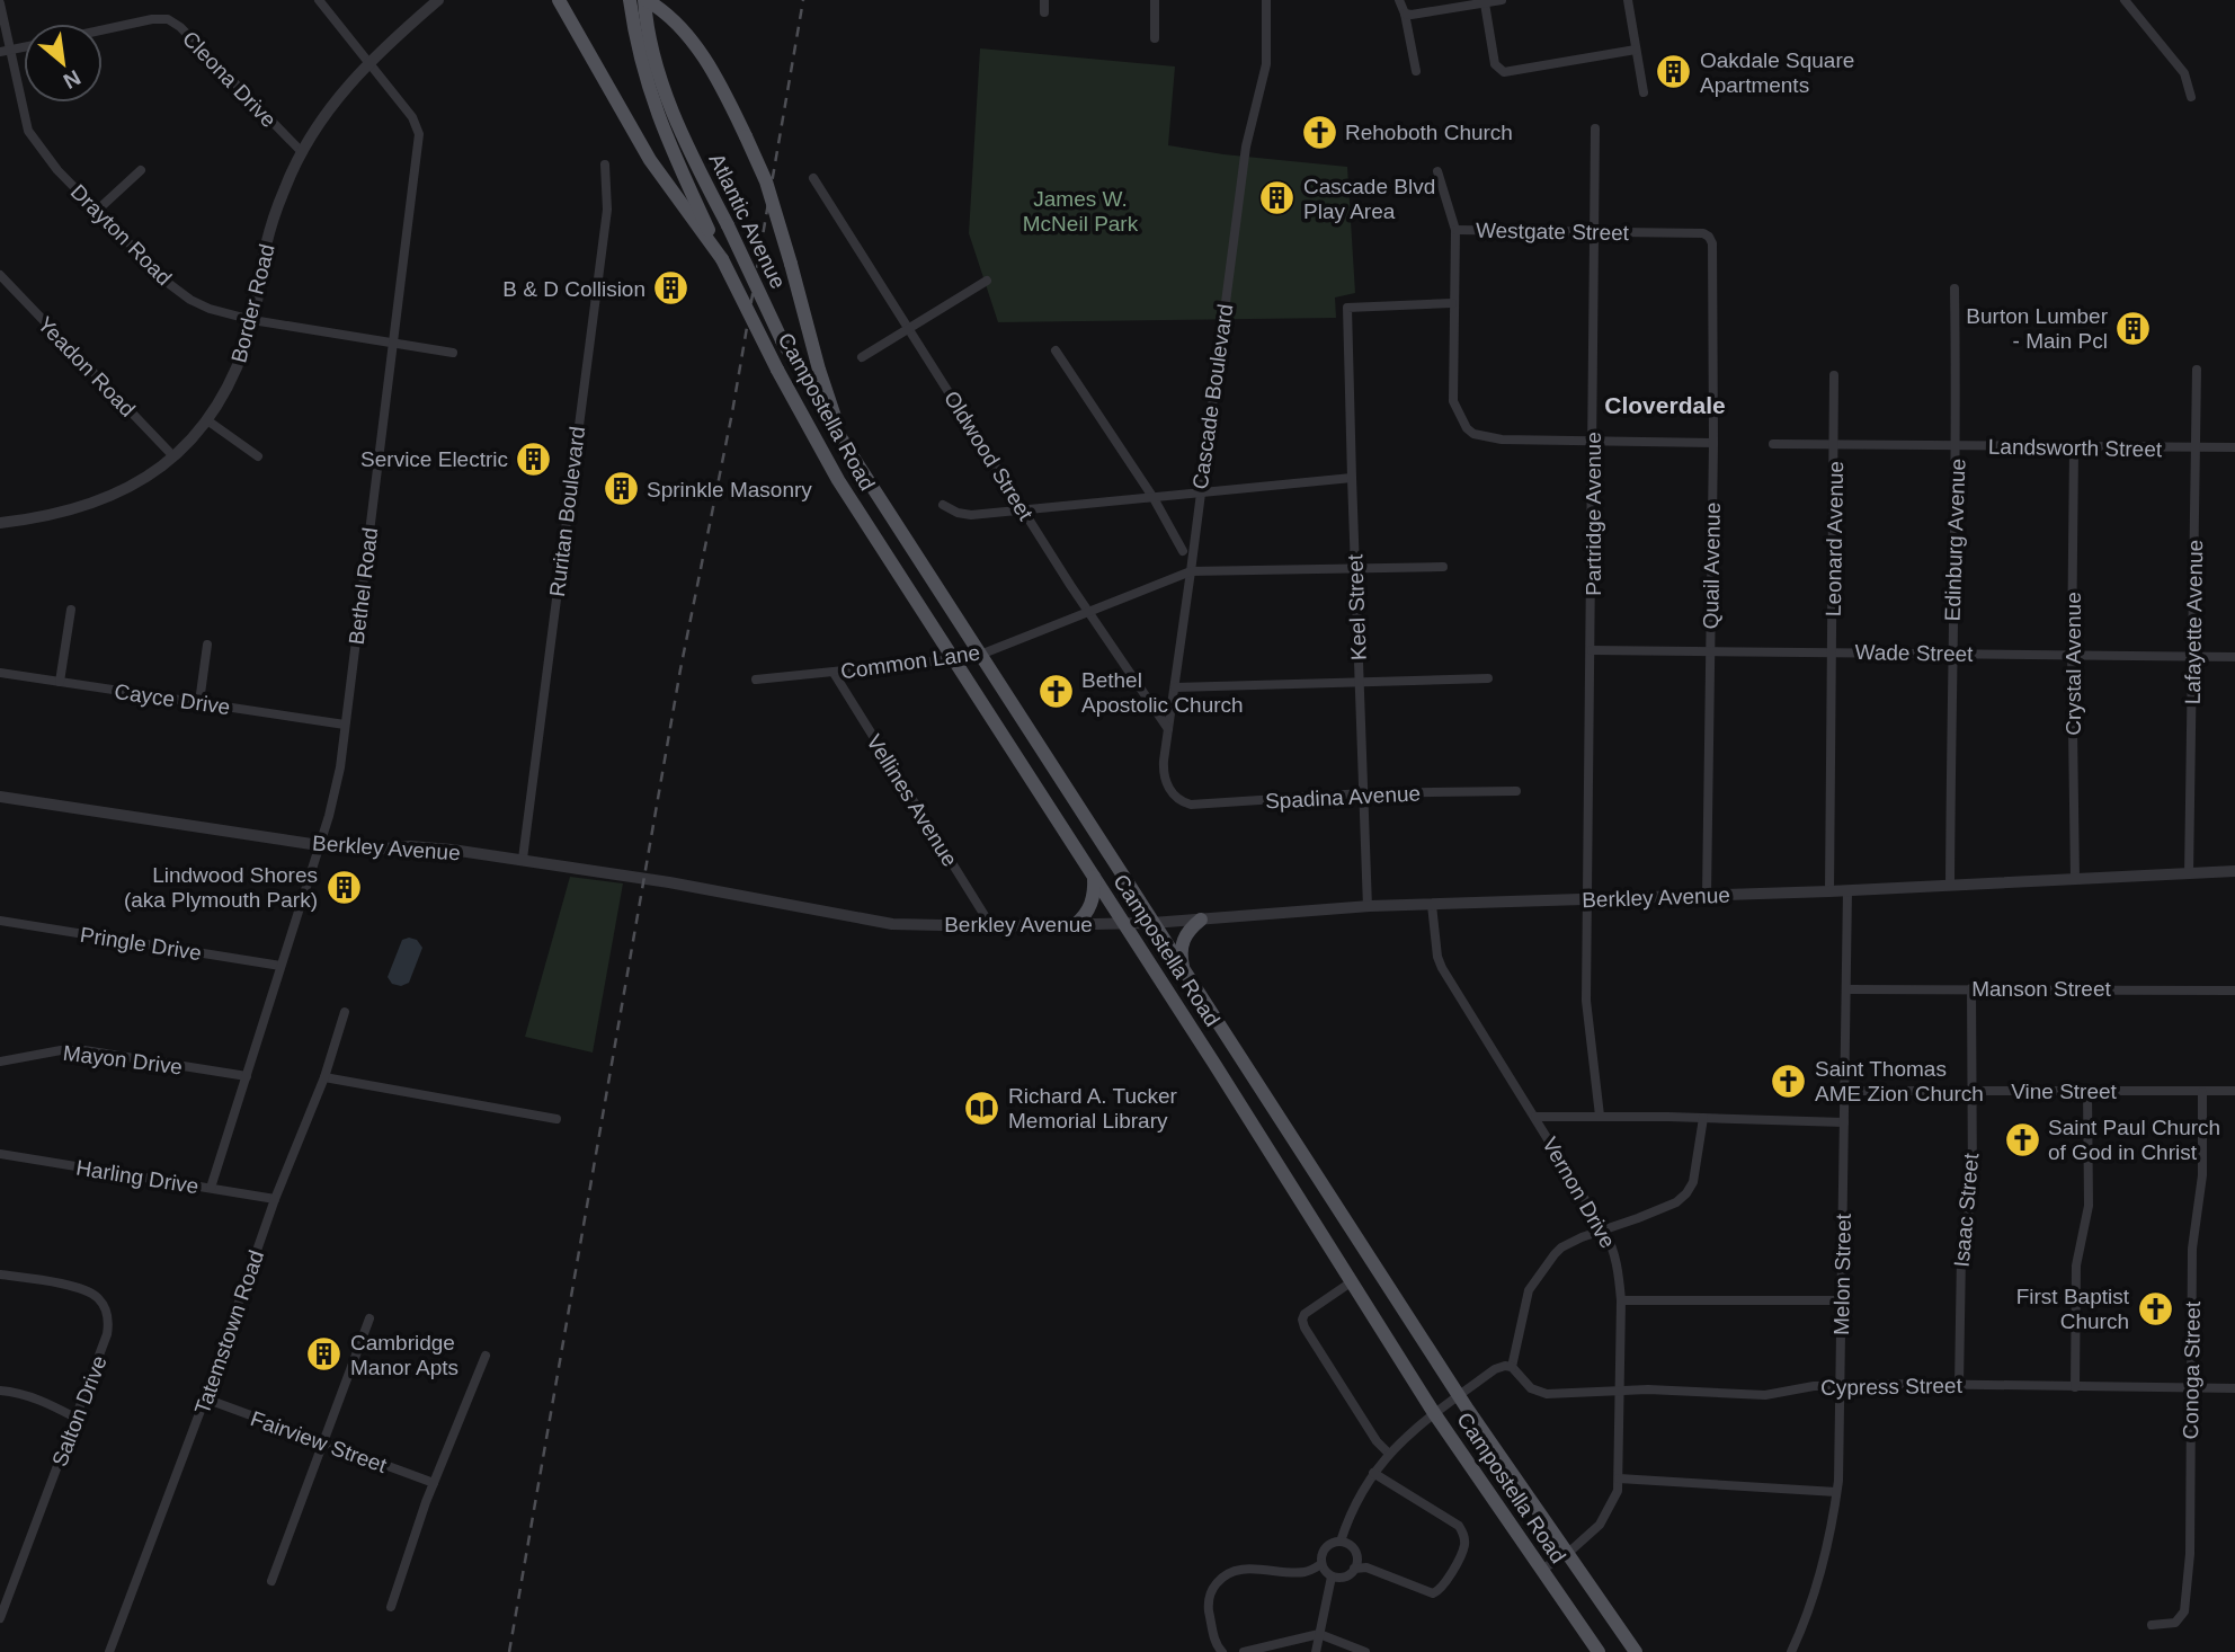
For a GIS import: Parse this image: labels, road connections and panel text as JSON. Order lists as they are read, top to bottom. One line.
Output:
{"streets":{"main road":["Atlantic Avenue","Campostella Road"],"street":["Cleona Drive","Westgate Street","Drayton Road","Border Road","Yeadon Road","Cascade Boulevard","Landsworth Street","Oldwood Street","Ruritan Boulevard","Partridge Avenue","Leonard Avenue","Edinburg Avenue","Quail Avenue","Bethel Road","Keel Street","Lafayette Avenue","Wade Street","Common Lane","Crystal Avenue","Cayce Drive","Spadina Avenue","Vellines Avenue","Berkley Avenue","Pringle Drive","Manson Street","Mayon Drive","Vine Street","Harling Drive","Vernon Drive","Isaac Street","Melon Street","Tatemstown Road","Conoga Street","Cypress Street","Salton Drive","Fairview Street"]},"crossings":[["Cleona Drive","Border Road"],["Atlantic Avenue","Campostella Road"],["Westgate Street","Partridge Avenue"],["Westgate Street","Quail Avenue"],["Westgate Street","Keel Street"],["Drayton Road","Border Road"],["Drayton Road","Bethel Road"],["Border Road","Yeadon Road"],["Border Road","Bethel Road"],["Cascade Boulevard","Oldwood Street"],["Cascade Boulevard","Common Lane"],["Cascade Boulevard","Spadina Avenue"],["Campostella Road","Common Lane"],["Campostella Road","Berkley Avenue"],["Campostella Road","Vernon Drive"],["Landsworth Street","Leonard Avenue"],["Landsworth Street","Edinburg Avenue"],["Landsworth Street","Lafayette Avenue"],["Landsworth Street","Crystal Avenue"],["Oldwood Street","Common Lane"],["Ruritan Boulevard","Berkley Avenue"],["Partridge Avenue","Wade Street"],["Partridge Avenue","Berkley Avenue"],["Leonard Avenue","Wade Street"],["Leonard Avenue","Berkley Avenue"],["Edinburg Avenue","Wade Street"],["Edinburg Avenue","Berkley Avenue"],["Quail Avenue","Wade Street"],["Quail Avenue","Berkley Avenue"],["Bethel Road","Cayce Drive"],["Bethel Road","Berkley Avenue"],["Bethel Road","Pringle Drive"],["Bethel Road","Mayon Drive"],["Bethel Road","Harling Drive"],["Keel Street","Common Lane"],["Keel Street","Spadina Avenue"],["Keel Street","Berkley Avenue"],["Lafayette Avenue","Wade Street"],["Lafayette Avenue","Berkley Avenue"],["Wade Street","Crystal Avenue"],["Common Lane","Vellines Avenue"],["Crystal Avenue","Berkley Avenue"],["Vellines Avenue","Berkley Avenue"],["Berkley Avenue","Vernon Drive"],["Berkley Avenue","Melon Street"],["Manson Street","Isaac Street"],["Manson Street","Melon Street"],["Vine Street","Isaac Street"],["Vine Street","Melon Street"],["Vine Street","Conoga Street"],["Harling Drive","Tatemstown Road"],["Vernon Drive","Cypress Street"],["Isaac Street","Cypress Street"],["Melon Street","Cypress Street"],["Tatemstown Road","Fairview Street"],["Conoga Street","Cypress Street"]],"districts":["Cloverdale"],"parks":["James W. McNeil Park"],"places":{"building":["Oakdale Square Apartments","Cascade Blvd Play Area","B & D Collision","Burton Lumber - Main Pcl","Service Electric","Sprinkle Masonry","Lindwood Shores (aka Plymouth Park)","Cambridge Manor Apts"],"church":["Rehoboth Church","Bethel Apostolic Church","Saint Thomas AME Zion Church","Saint Paul Church of God in Christ","First Baptist Church"],"library":["Richard A. Tucker Memorial Library"]},"north":"bottom right"}
